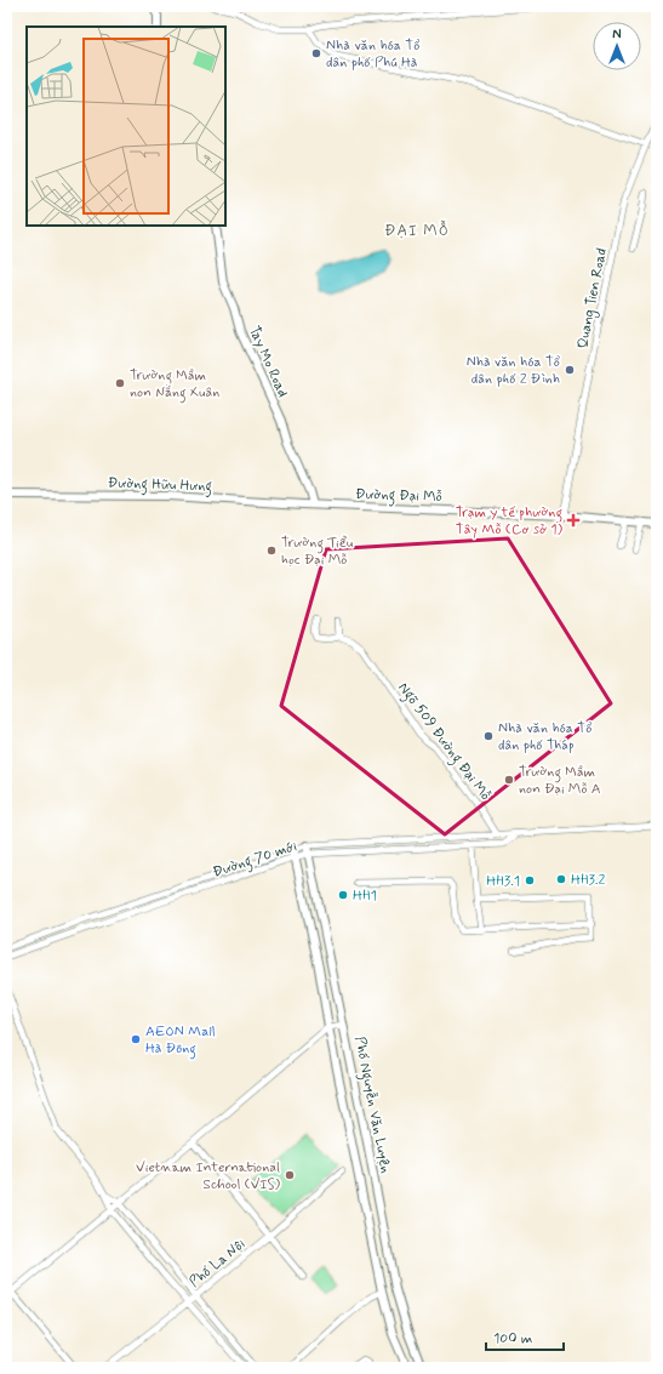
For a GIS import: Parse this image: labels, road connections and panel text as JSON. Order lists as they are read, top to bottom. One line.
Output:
{"streets":{"main road":["Tay Mo Road","Đường Hữu Hưng","Đường Đại Mỗ","Phố Nguyễn Văn Luyện"],"street":["Quang Tien Road","Ngõ 509 Đường Đại Mỗ","Đường 70 mới","Phố La Nội"]},"crossings":[["Quang Tien Road","Đường Đại Mỗ"],["Tay Mo Road","Đường Hữu Hưng"],["Tay Mo Road","Đường Đại Mỗ"],["Đường Hữu Hưng","Đường Đại Mỗ"],["Ngõ 509 Đường Đại Mỗ","Đường 70 mới"],["Đường 70 mới","Phố Nguyễn Văn Luyện"]],"districts":["ĐẠI MỖ"],"places":{"other":["Nhà văn hóa Tổ dân phố Phú Hà","Nhà văn hóa Tổ dân phố 2 Đình","Trường Mầm non Nắng Xuân","Trường Tiểu học Đại Mỗ","Nhà văn hóa Tổ dân phố Tháp","Trường Mầm non Đại Mỗ A","HH3.2","HH3.1","HH1","AEON Mall Hà Đông","Vietnam International School (VIS)"],"health":["Trạm y tế phường Tây Mỗ (Cơ sở 1)"]},"scale_bar":"100 m","north":"top"}
